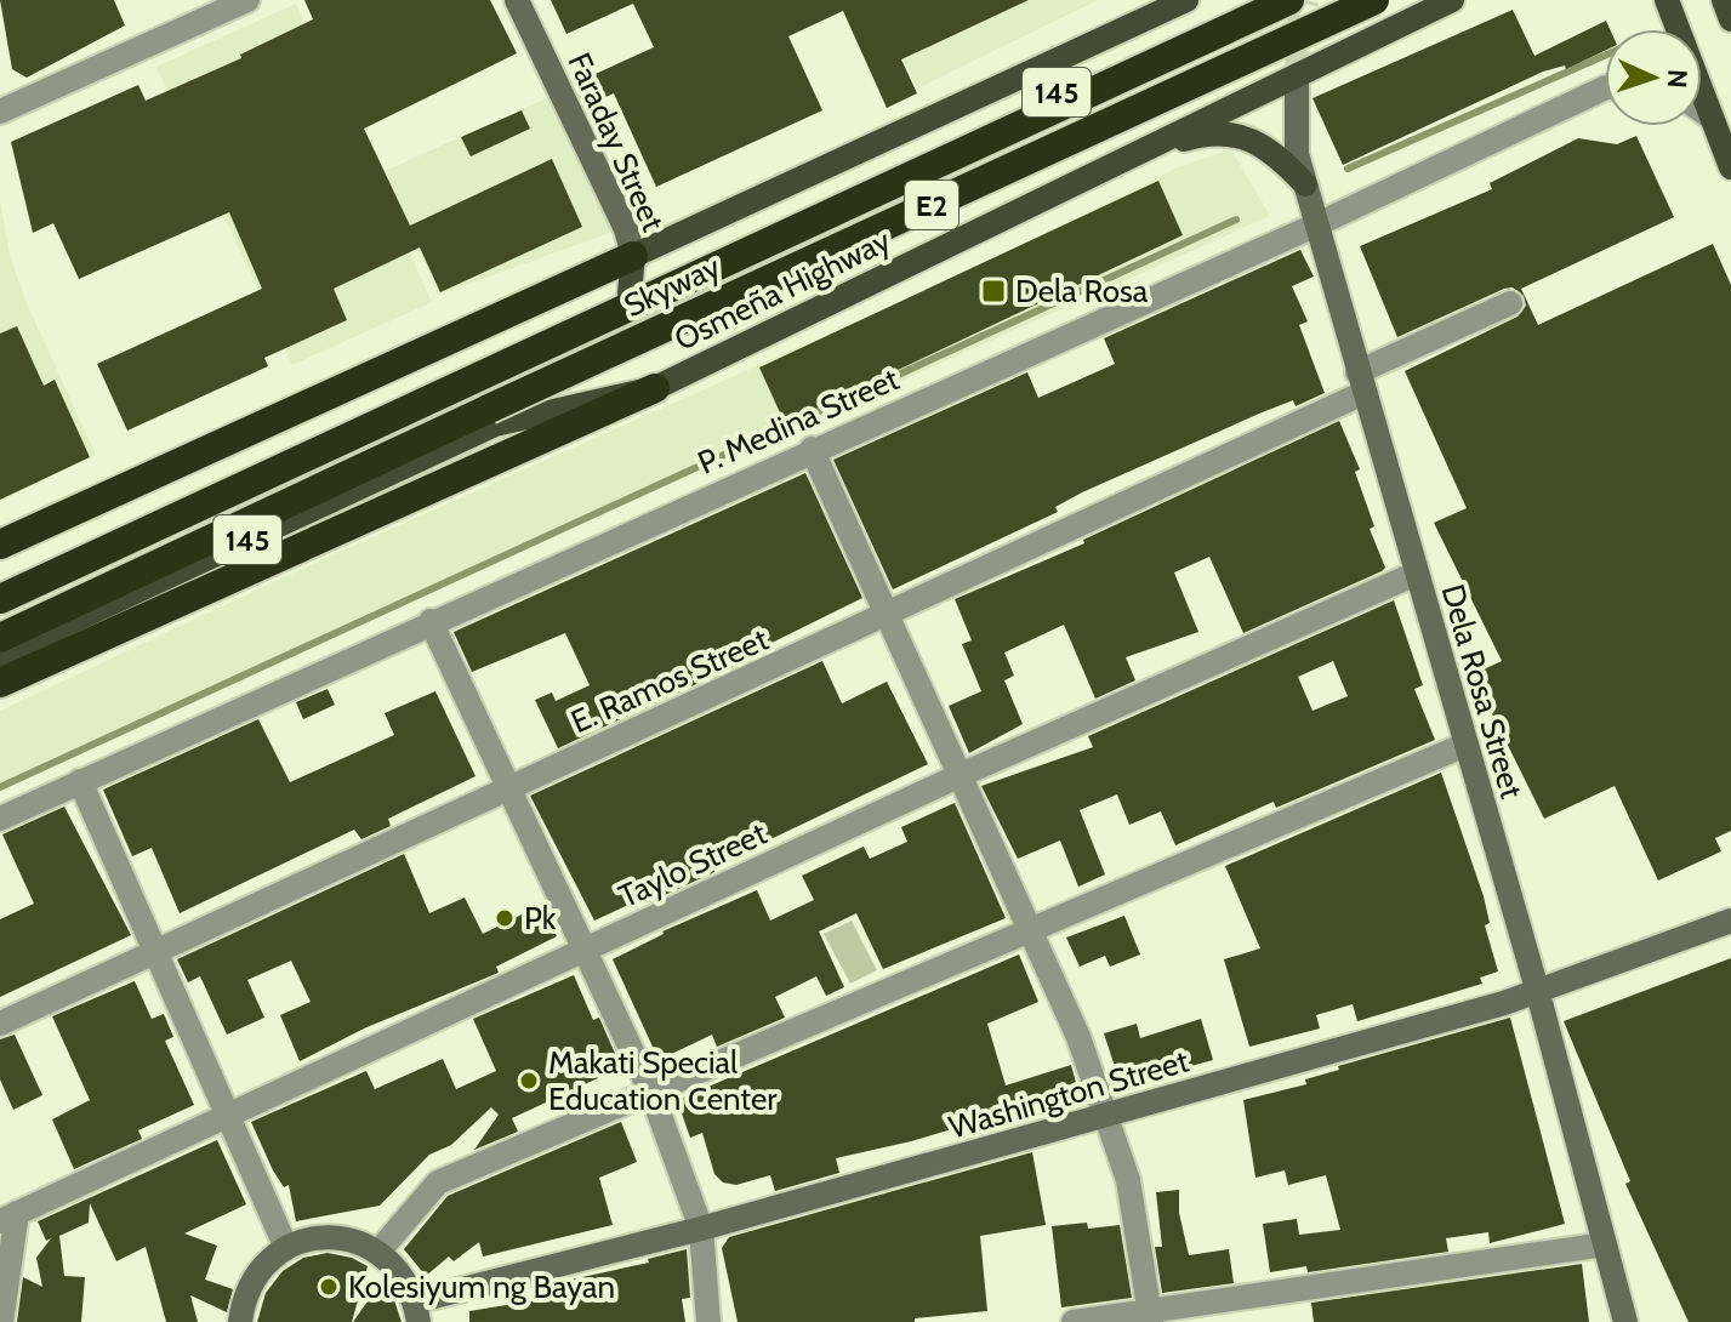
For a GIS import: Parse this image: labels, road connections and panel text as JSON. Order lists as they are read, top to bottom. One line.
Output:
{"streets":{"highway":["E2","Skyway"],"main road":["145","Osmeña Highway"],"street":["Faraday Street","P. Medina Street","E. Ramos Street","Dela Rosa Street","Taylo Street","Washington Street"]},"crossings":[["Osmeña Highway","Dela Rosa Street"],["P. Medina Street","Dela Rosa Street"],["E. Ramos Street","Dela Rosa Street"],["Dela Rosa Street","Taylo Street"],["Dela Rosa Street","Washington Street"]],"places":{"transit":["Dela Rosa"],"other":["Pk","Makati Special Education Center","Kolesiyum ng Bayan"]},"north":"right"}
